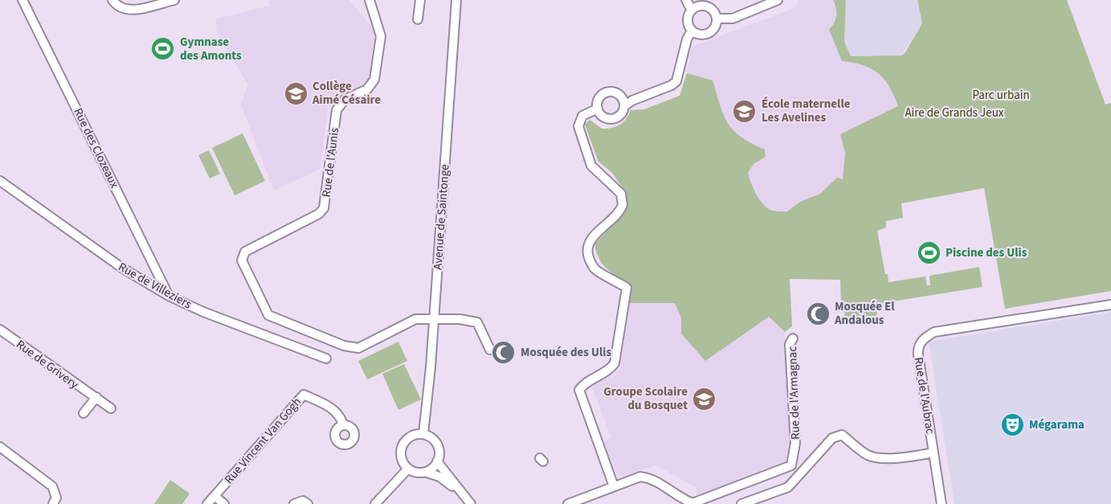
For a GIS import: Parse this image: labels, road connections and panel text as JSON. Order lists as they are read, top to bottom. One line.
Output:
{"streets":{"street":["Rue des Clozeaux","Rue de l'Aunis","Avenue de Saintonge","Rue de Villeziers","Rue de Grivery","Rue de l'Armagnac","Rue de l'Aubrac","Rue Vincent Van Gogh"]},"crossings":[["Rue des Clozeaux","Rue de Villeziers"],["Rue de l'Aunis","Avenue de Saintonge"]],"parks":["Parc urbain","Aire de Grands Jeux"],"places":{"sports":["Gymnase des Amonts","Piscine des Ulis"],"school or university":["Collège Aimé Césaire","École maternelle Les Avelines","Groupe Scolaire du Bosquet"],"mosque":["Mosquée El Andalous","Mosquée des Ulis"],"theatre":["Mégarama"]}}
